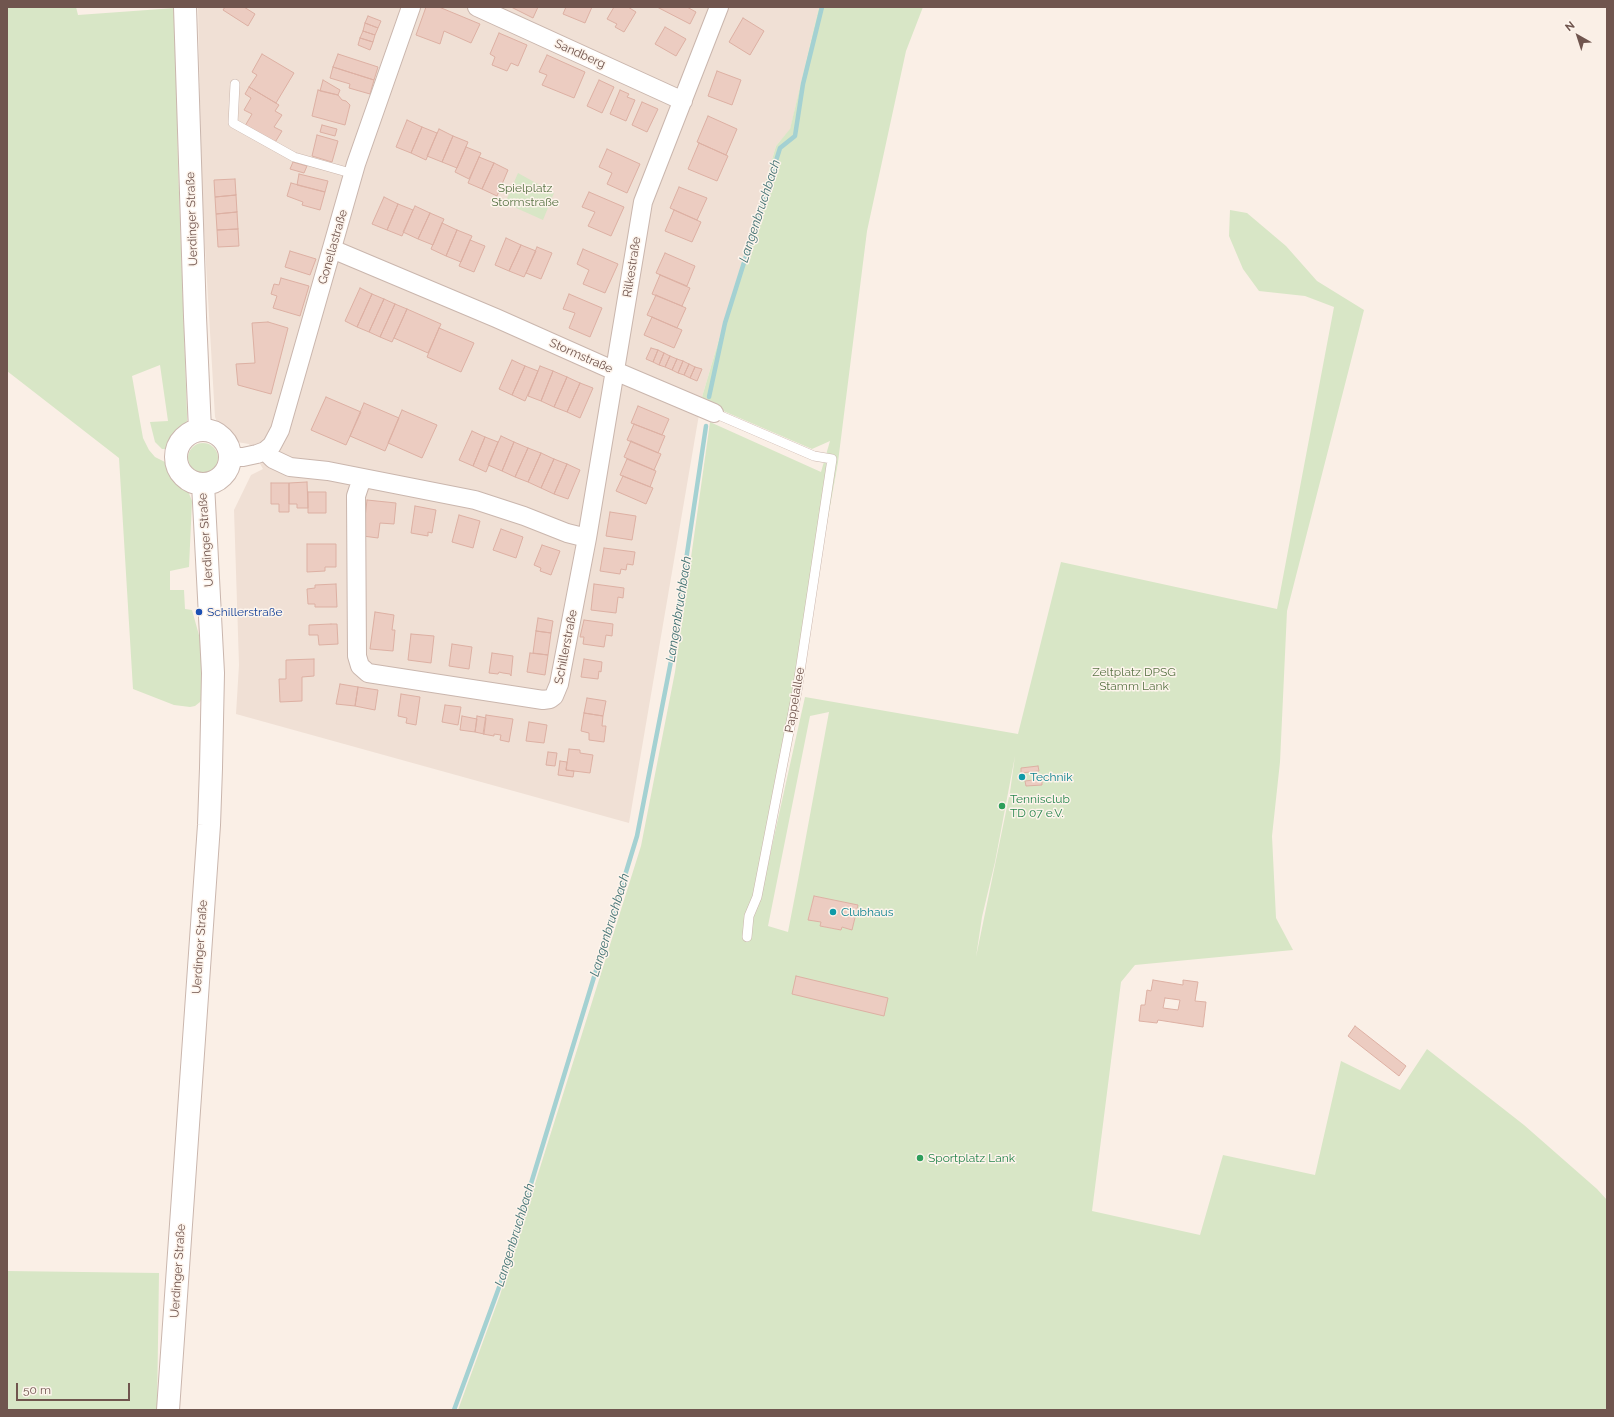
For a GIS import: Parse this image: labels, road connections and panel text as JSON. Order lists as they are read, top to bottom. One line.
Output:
{"streets":{"street":["Sandberg","Uerdinger Straße","Gonellastraße","Rilkestraße","Stormstraße","Schillerstraße"],"lane":["Pappelallee"]},"crossings":[["Sandberg","Rilkestraße"],["Gonellastraße","Stormstraße"],["Rilkestraße","Stormstraße"],["Rilkestraße","Schillerstraße"],["Stormstraße","Pappelallee"]],"water":["Langenbruchbach"],"parks":["Spielplatz Stormstraße","Zeltplatz DPSG Stamm Lank"],"places":["Schillerstraße","Technik","Tennisclub TD 07 e.V.","Clubhaus","Sportplatz Lank"],"scale_bar":"50 m","north":"top left"}
